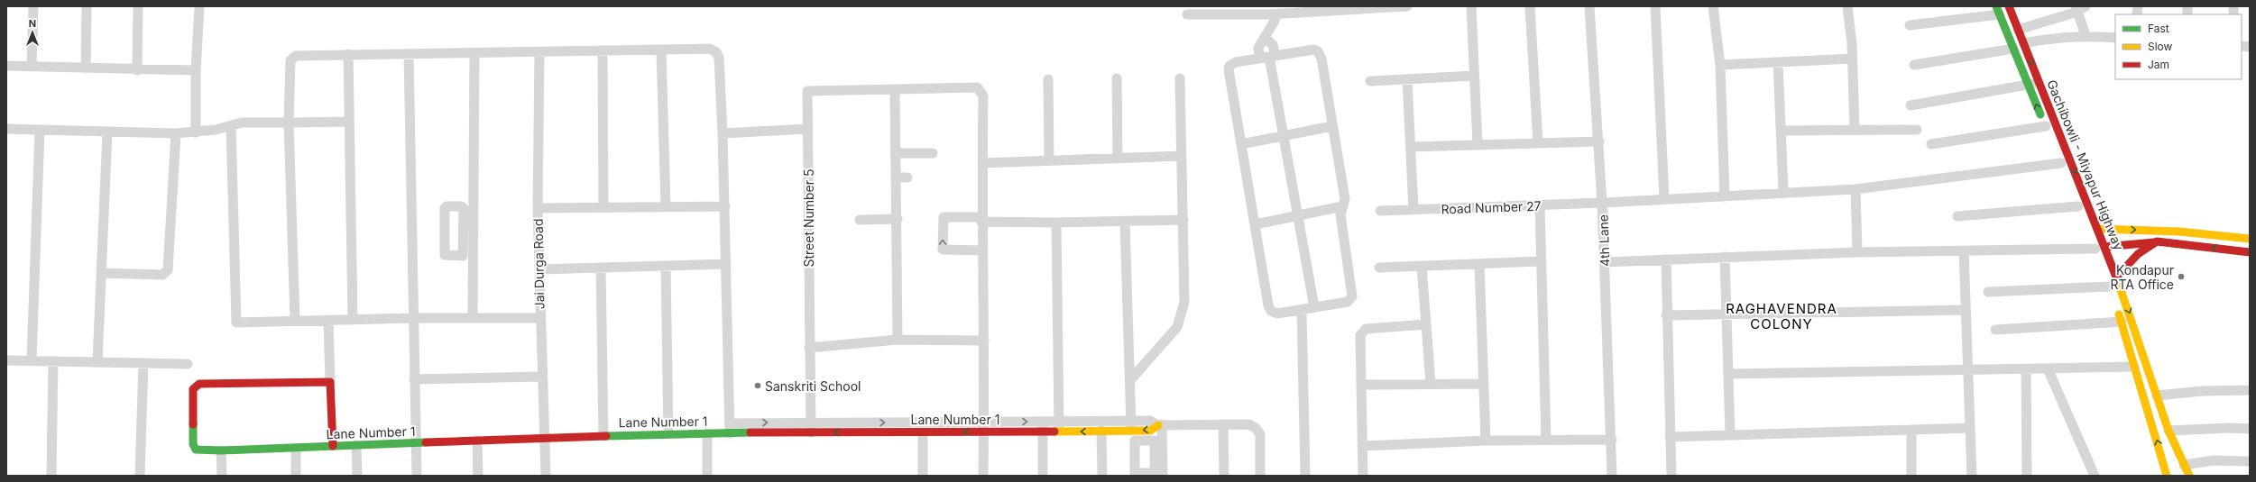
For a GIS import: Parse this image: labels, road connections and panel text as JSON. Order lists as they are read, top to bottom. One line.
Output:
{"streets":{"main road":["Gachibowli - Miyapur Highway","Lane Number 1"],"street":["Road Number 27","Street Number 5","4th Lane","Jai Durga Road"]},"crossings":[["Road Number 27","4th Lane"],["Street Number 5","Lane Number 1"],["Jai Durga Road","Lane Number 1"]],"districts":["RAGHAVENDRA COLONY"],"places":["Kondapur RTA Office","Sanskriti School"],"legend":["Fast","Slow","Jam"],"north":"top"}
